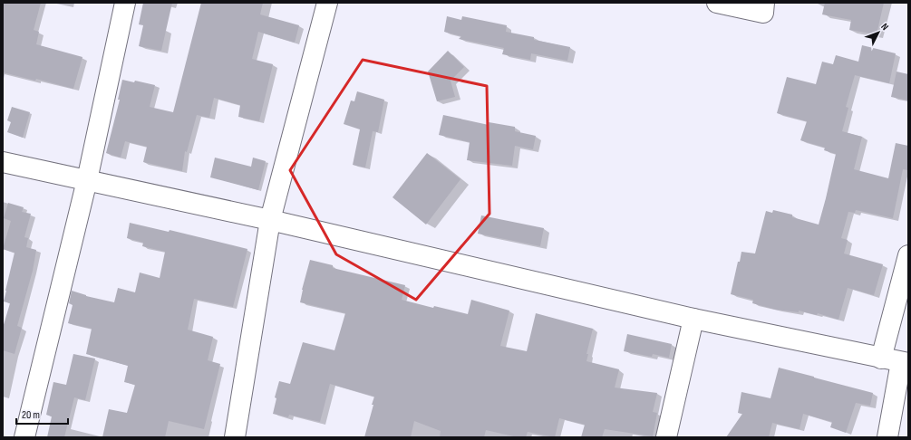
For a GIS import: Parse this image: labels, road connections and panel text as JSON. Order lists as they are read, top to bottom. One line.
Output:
{"scale_bar":"20 m","north":"top right"}
